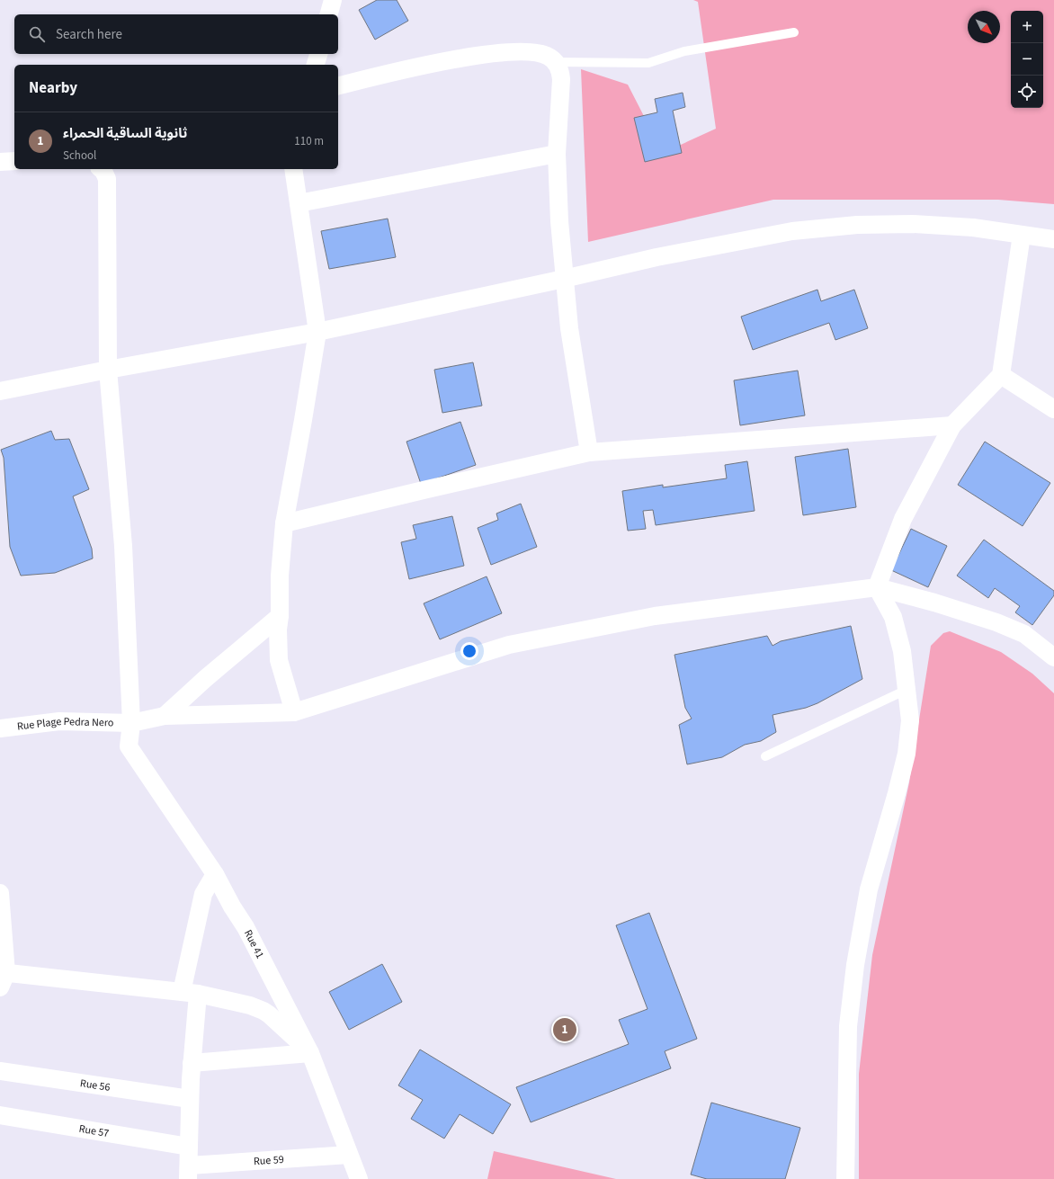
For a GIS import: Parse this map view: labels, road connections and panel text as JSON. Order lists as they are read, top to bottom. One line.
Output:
{"streets":{"street":["Rue Plage Pedra Nero","Rue 41","Rue 56","Rue 57","Rue 59"]},"crossings":[["Rue Plage Pedra Nero","Rue 41"],["Rue 41","Rue 59"]],"north":"bottom right","page":{"map_buttons":["+","−"],"search":"Search here","heading":"Nearby","list":[{"mark":"1","name":"ثانوية الساقية الحمراء","note":"School","value":"110 m"}],"pins":"1"}}
